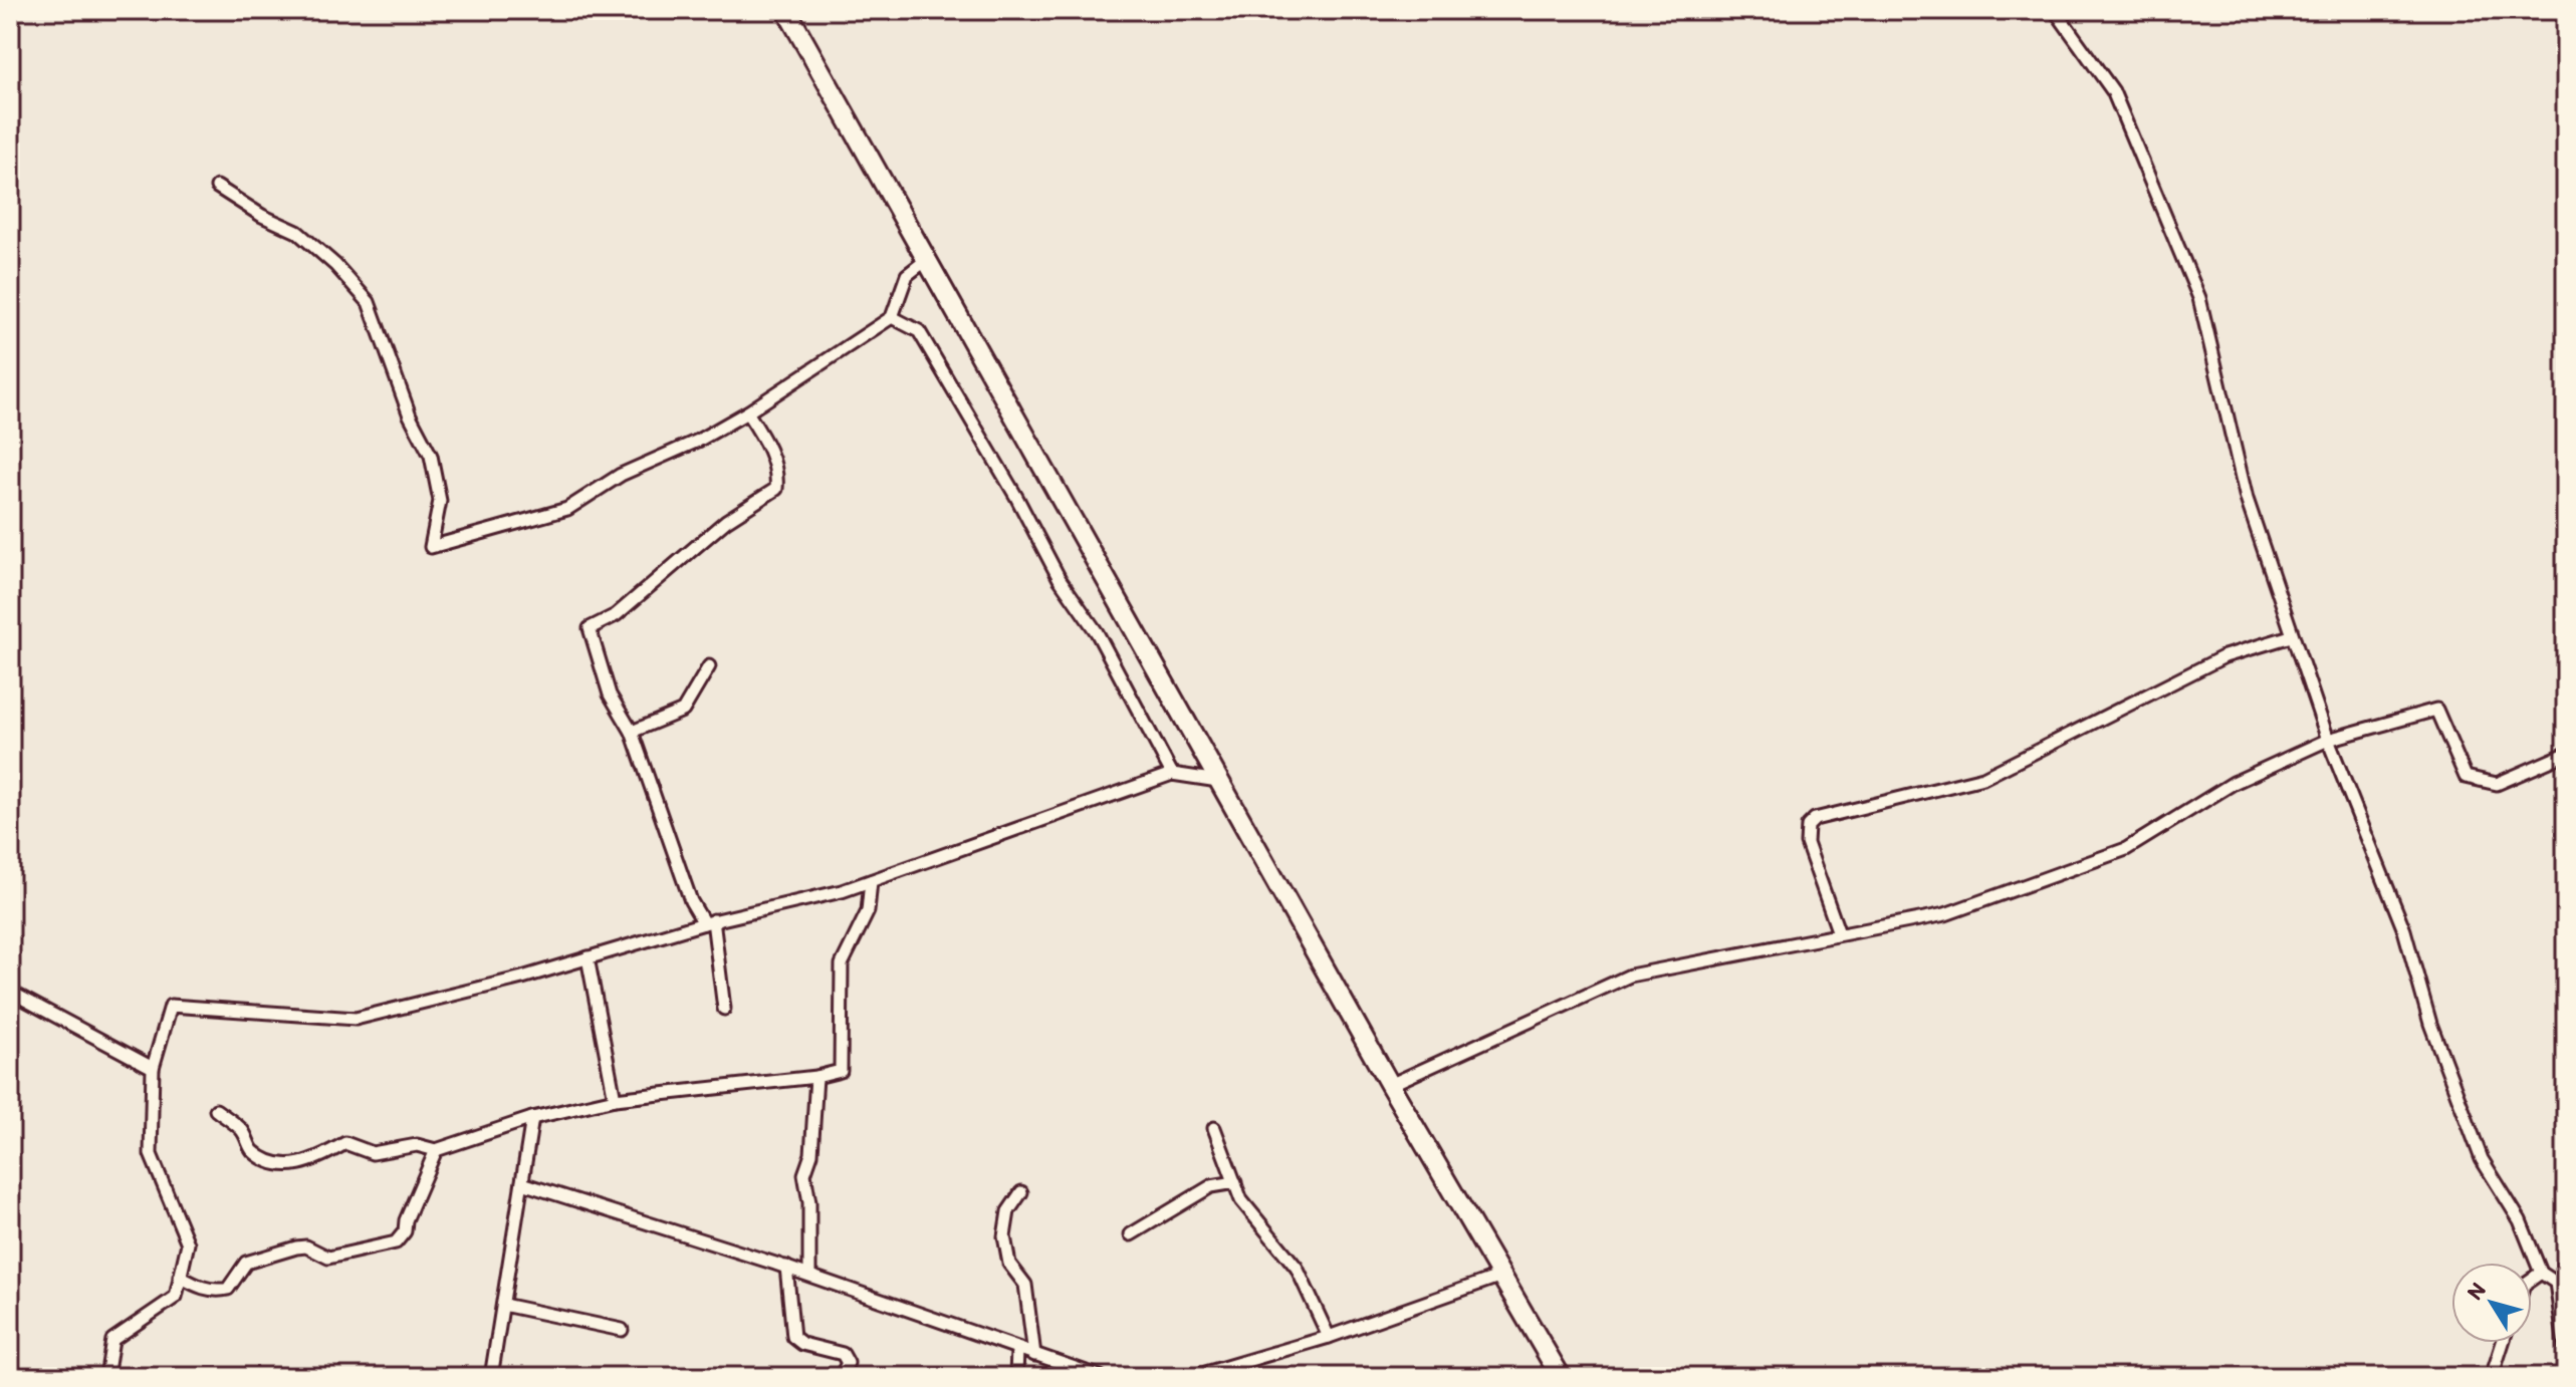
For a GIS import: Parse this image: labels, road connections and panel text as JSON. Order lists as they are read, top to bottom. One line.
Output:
{"north":"top left"}
